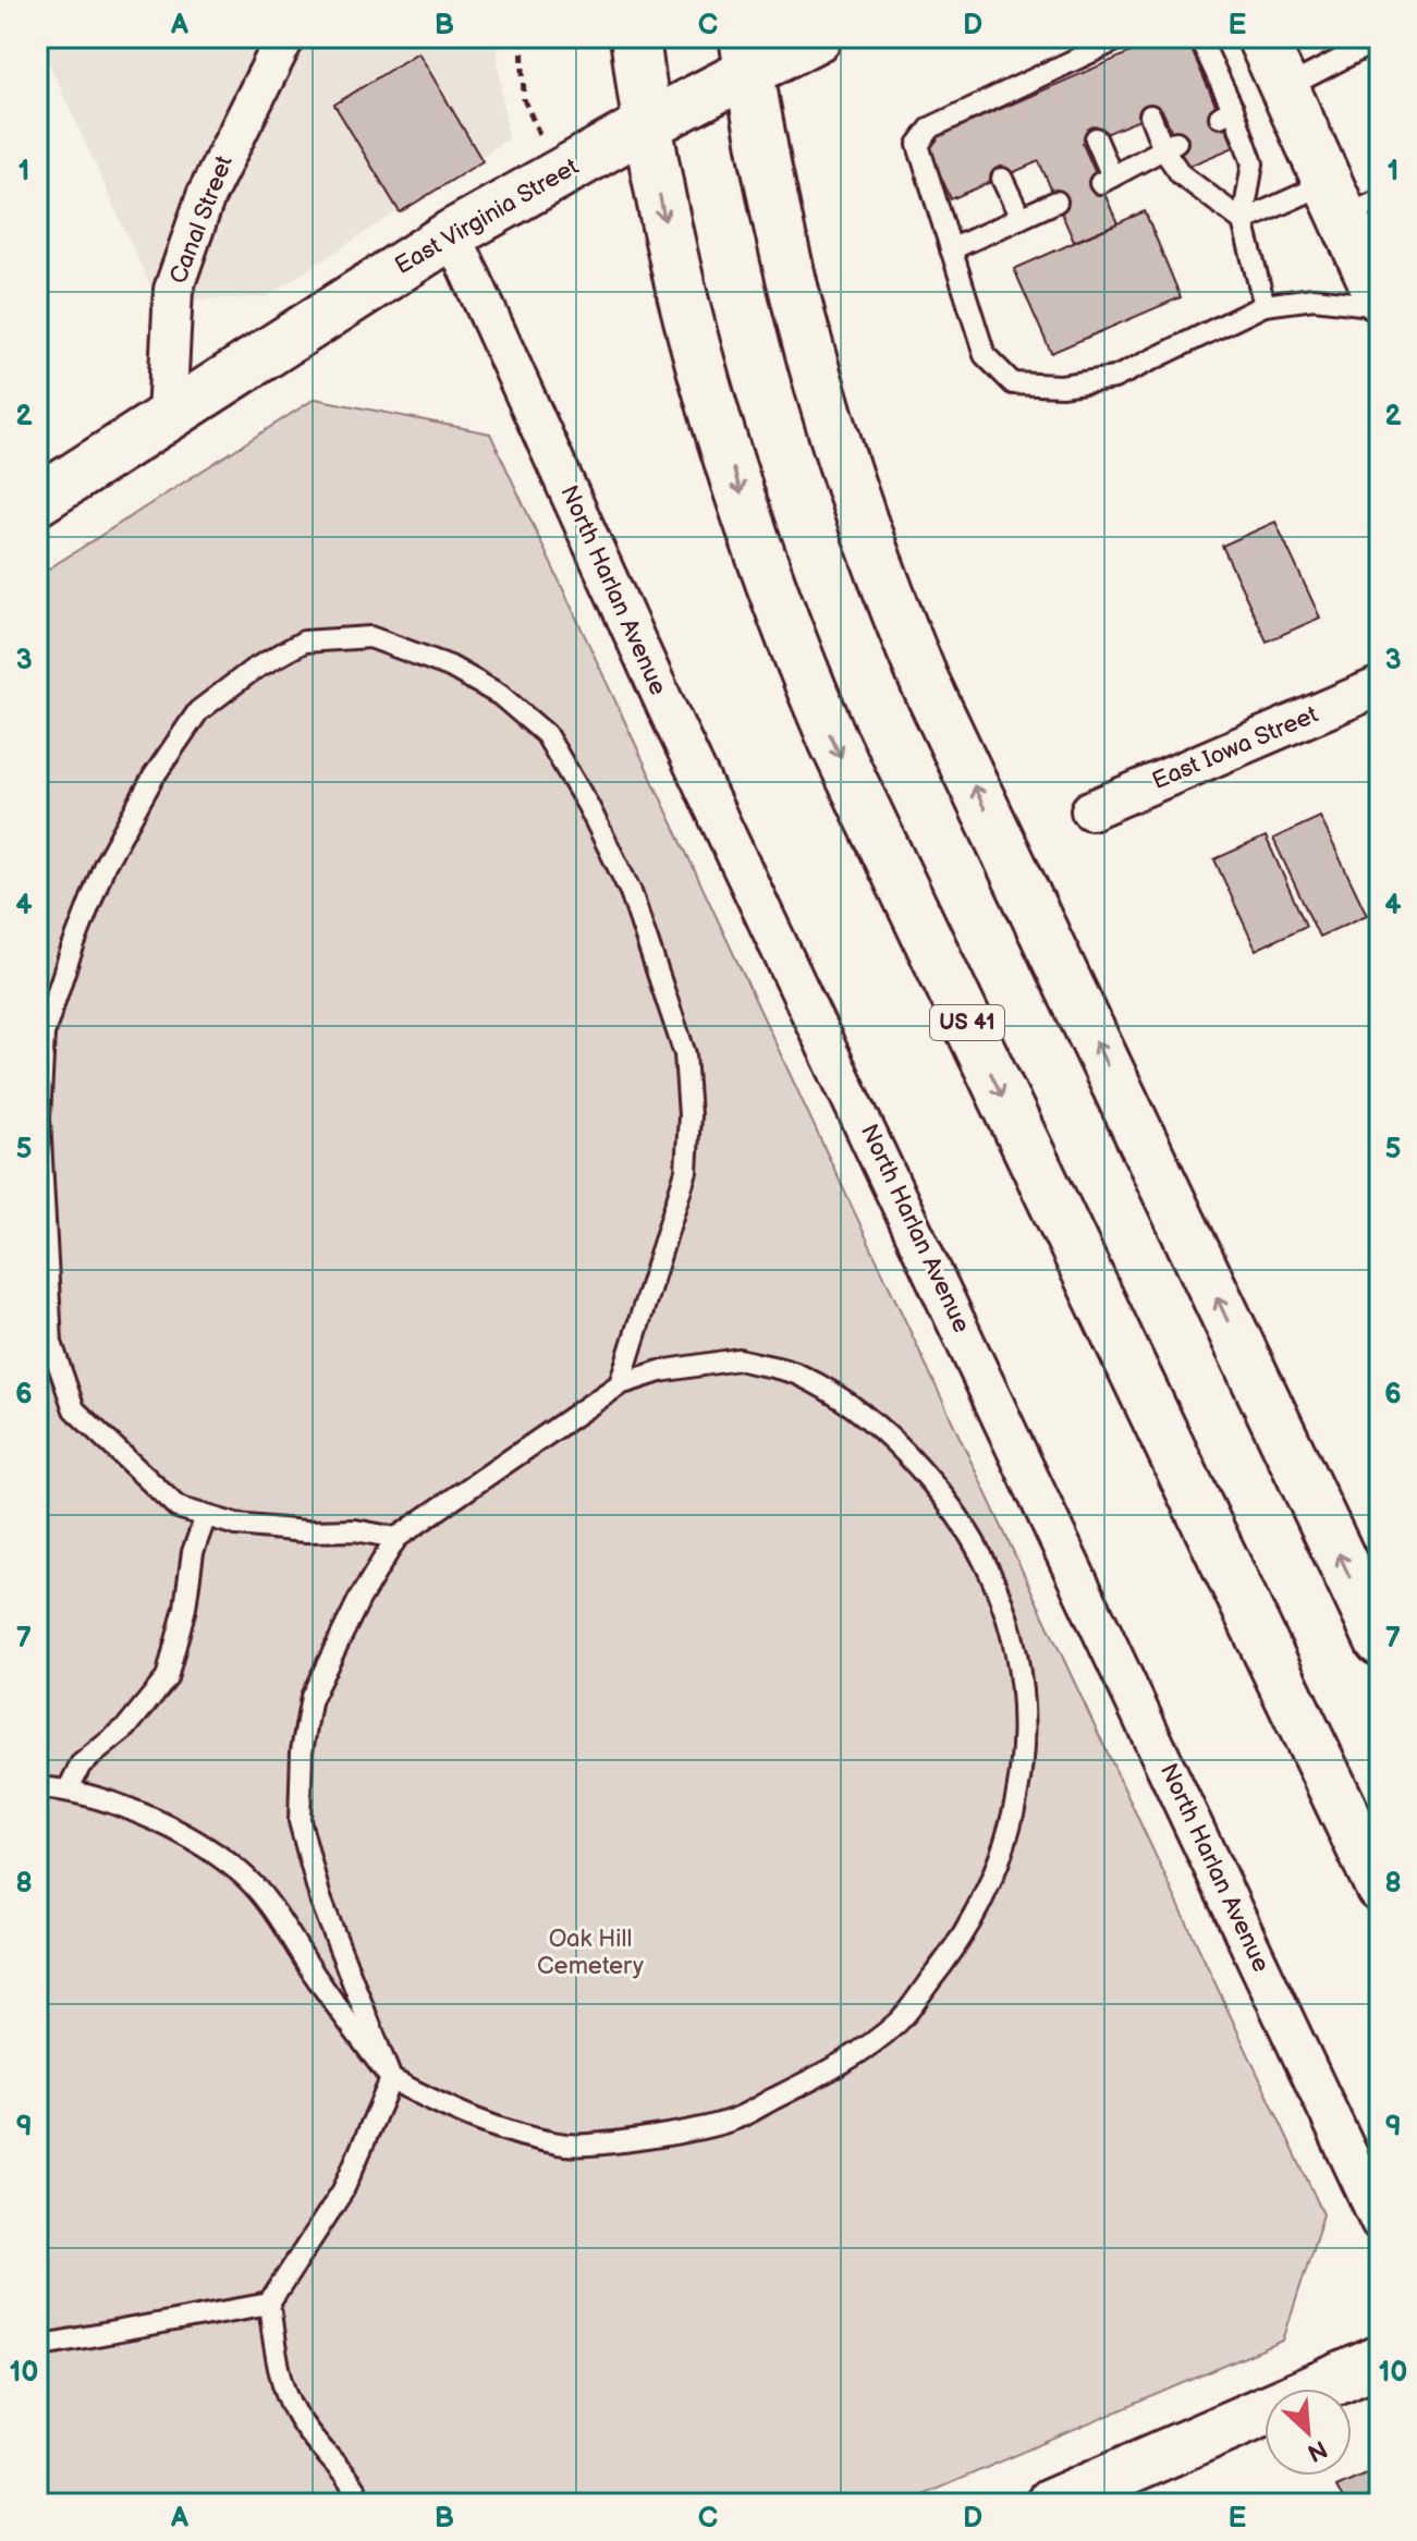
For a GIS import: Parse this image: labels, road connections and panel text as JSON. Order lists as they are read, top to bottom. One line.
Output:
{"streets":{"main road":["East Virginia Street","US 41"],"street":["Canal Street","North Harlan Avenue","East Iowa Street"]},"crossings":[["East Virginia Street","Canal Street"],["East Virginia Street","North Harlan Avenue"],["East Virginia Street","US 41"]],"parks":["Oak Hill Cemetery"],"north":"bottom right","grid":{"columns":["A","B","C","D","E"],"rows":["1","2","3","4","5","6","7","8","9","10"]}}
